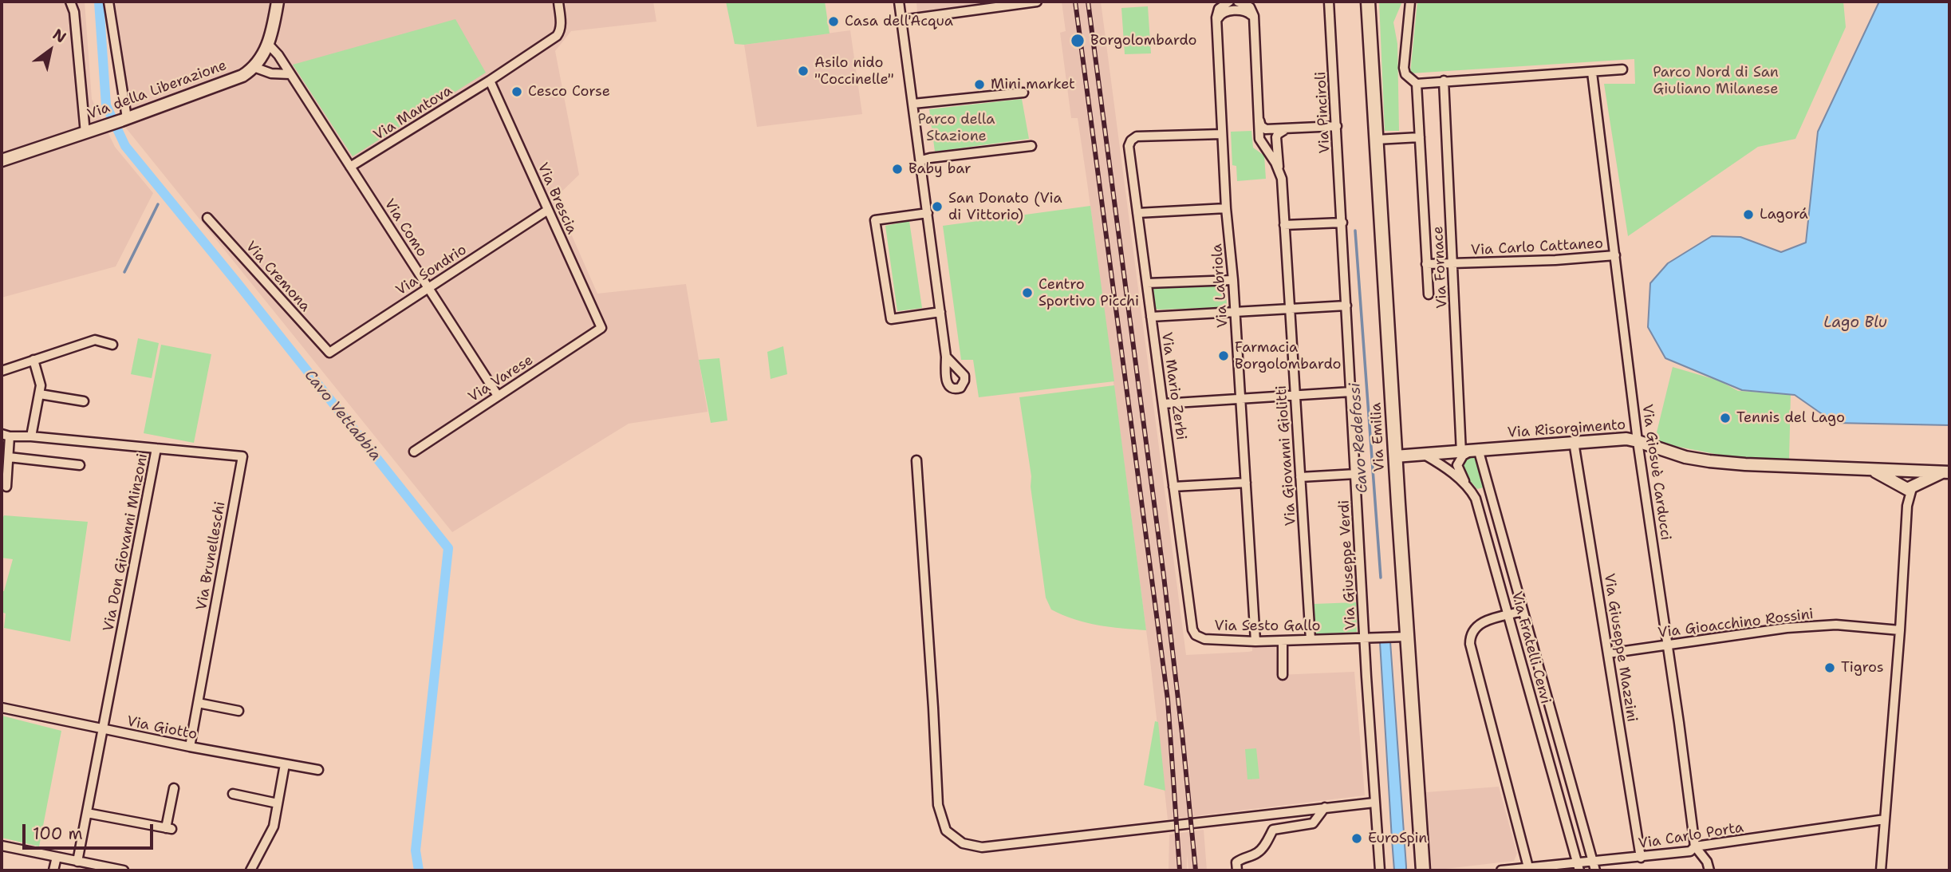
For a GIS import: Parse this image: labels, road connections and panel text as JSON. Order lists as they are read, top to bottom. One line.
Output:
{"streets":{"main road":["Via Emilia"],"street":["Via della Liberazione","Via Pinciroli","Via Mantova","Via Brescia","Via Como","Via Carlo Cattaneo","Via Fornace","Via Sondrio","Via Cremona","Via Labriola","Via Varese","Via Mario Zerbi","Via Risorgimento","Via Giovanni Giolitti","Via Giosuè Carducci","Via Don Giovanni Minzoni","Via Brunelleschi","Via Giuseppe Verdi","Via Gioacchino Rossini","Via Sesto Gallo","Via Fratelli Cervi","Via Giuseppe Mazzini","Via Giotto","Via Carlo Porta"]},"crossings":[["Via della Liberazione","Via Como"],["Via Pinciroli","Via Giuseppe Verdi"],["Via Mantova","Via Brescia"],["Via Mantova","Via Como"],["Via Brescia","Via Sondrio"],["Via Brescia","Via Varese"],["Via Como","Via Sondrio"],["Via Como","Via Varese"],["Via Carlo Cattaneo","Via Fornace"],["Via Carlo Cattaneo","Via Giosuè Carducci"],["Via Fornace","Via Risorgimento"],["Via Fornace","Via Fratelli Cervi"],["Via Sondrio","Via Cremona"],["Via Labriola","Via Mario Zerbi"],["Via Labriola","Via Sesto Gallo"],["Via Mario Zerbi","Via Sesto Gallo"],["Via Risorgimento","Via Emilia"],["Via Risorgimento","Via Giosuè Carducci"],["Via Risorgimento","Via Fratelli Cervi"],["Via Risorgimento","Via Giuseppe Mazzini"],["Via Emilia","Via Sesto Gallo"],["Via Giovanni Giolitti","Via Sesto Gallo"],["Via Giosuè Carducci","Via Gioacchino Rossini"],["Via Giosuè Carducci","Via Carlo Porta"],["Via Don Giovanni Minzoni","Via Brunelleschi"],["Via Don Giovanni Minzoni","Via Giotto"],["Via Brunelleschi","Via Giotto"],["Via Giuseppe Verdi","Via Sesto Gallo"],["Via Gioacchino Rossini","Via Giuseppe Mazzini"],["Via Fratelli Cervi","Via Carlo Porta"],["Via Giuseppe Mazzini","Via Carlo Porta"]],"water":["Lago Blu","Cavo Vettabbia","Cavo Redefossi"],"parks":["Parco Nord di San Giuliano Milanese","Parco della Stazione"],"places":["Casa dell'Acqua","Borgolombardo","Asilo nido \"Coccinelle\"","Mini market","Cesco Corse","Baby bar","San Donato (Via di Vittorio)","Lagorá","Centro Sportivo Picchi","Farmacia Borgolombardo","Tennis del Lago","Tigros","EuroSpin"],"scale_bar":"100 m","north":"top right"}
